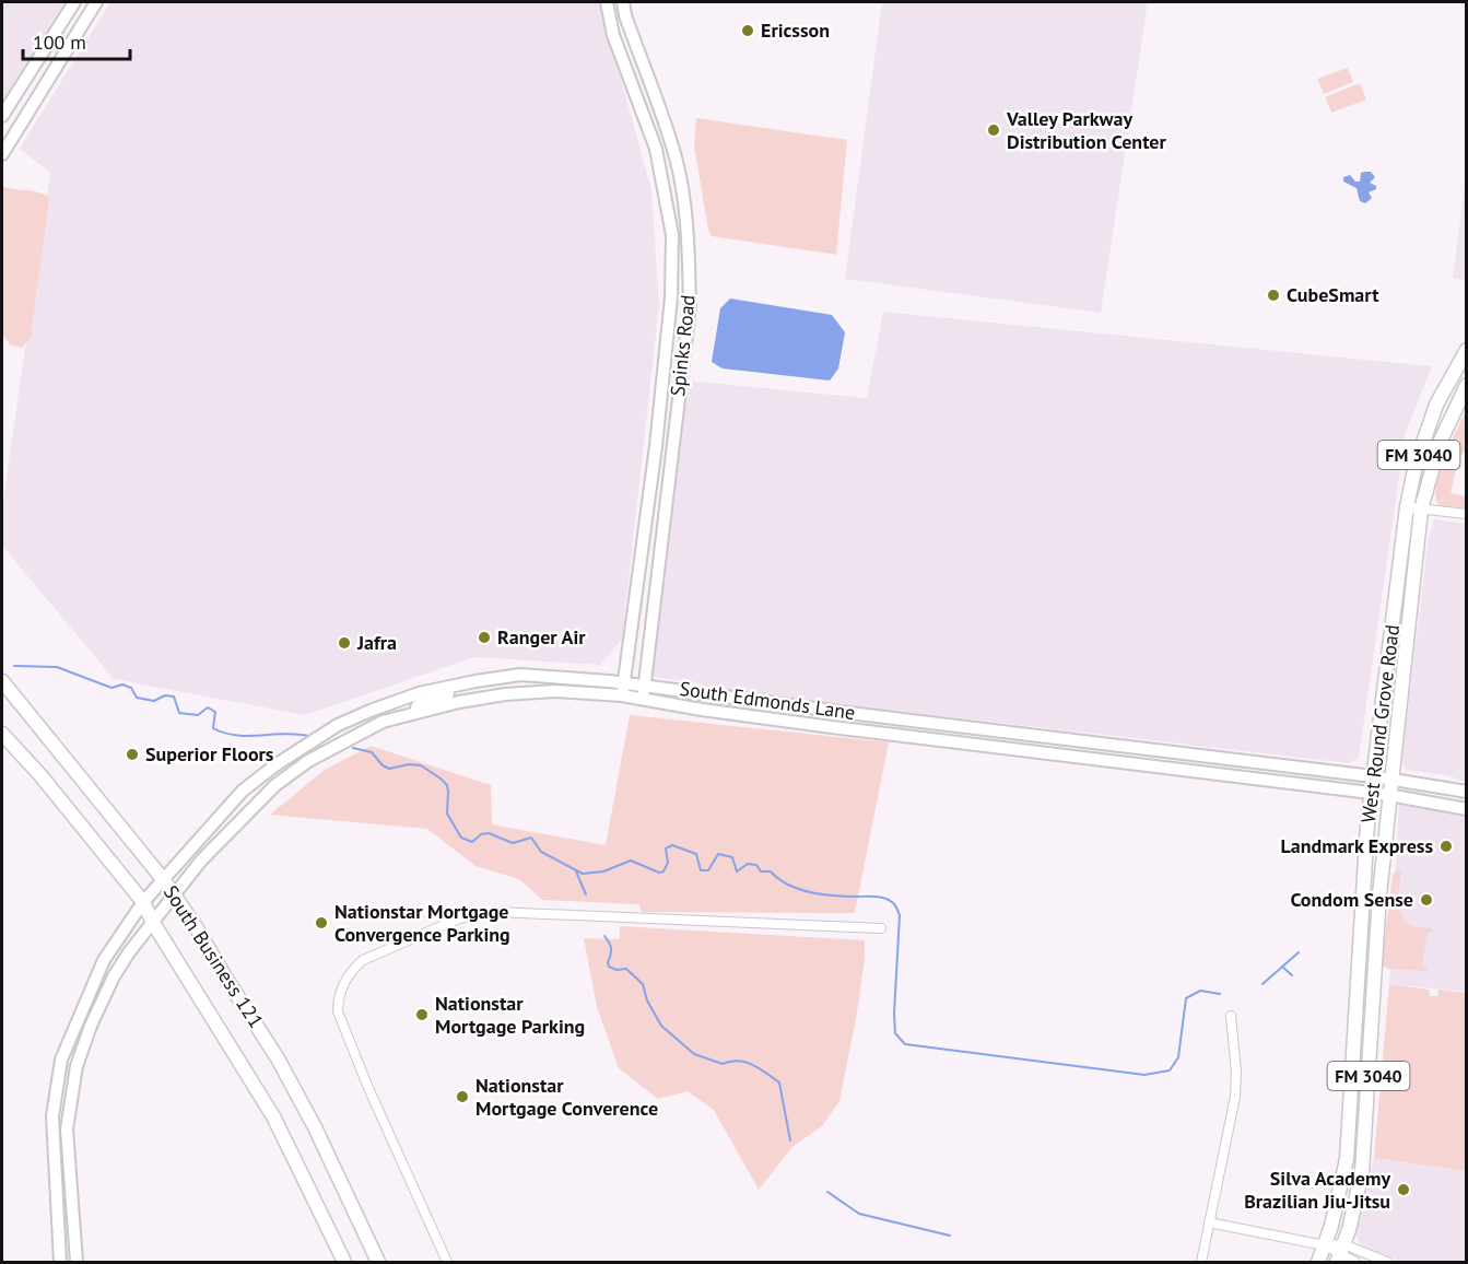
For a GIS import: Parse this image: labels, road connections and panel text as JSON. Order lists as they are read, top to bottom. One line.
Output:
{"streets":{"main road":["Spinks Road","FM 3040","South Edmonds Lane","West Round Grove Road","South Business 121"]},"crossings":[["Spinks Road","South Edmonds Lane"],["South Edmonds Lane","West Round Grove Road"],["South Edmonds Lane","South Business 121"]],"places":["Ericsson","Valley Parkway Distribution Center","CubeSmart","Ranger Air","Jafra","Superior Floors","Landmark Express","Condom Sense","Nationstar Mortgage Convergence Parking","Nationstar Mortgage Parking","Nationstar Mortgage Converence","Silva Academy Brazilian Jiu-Jitsu"],"scale_bar":"100 m"}
